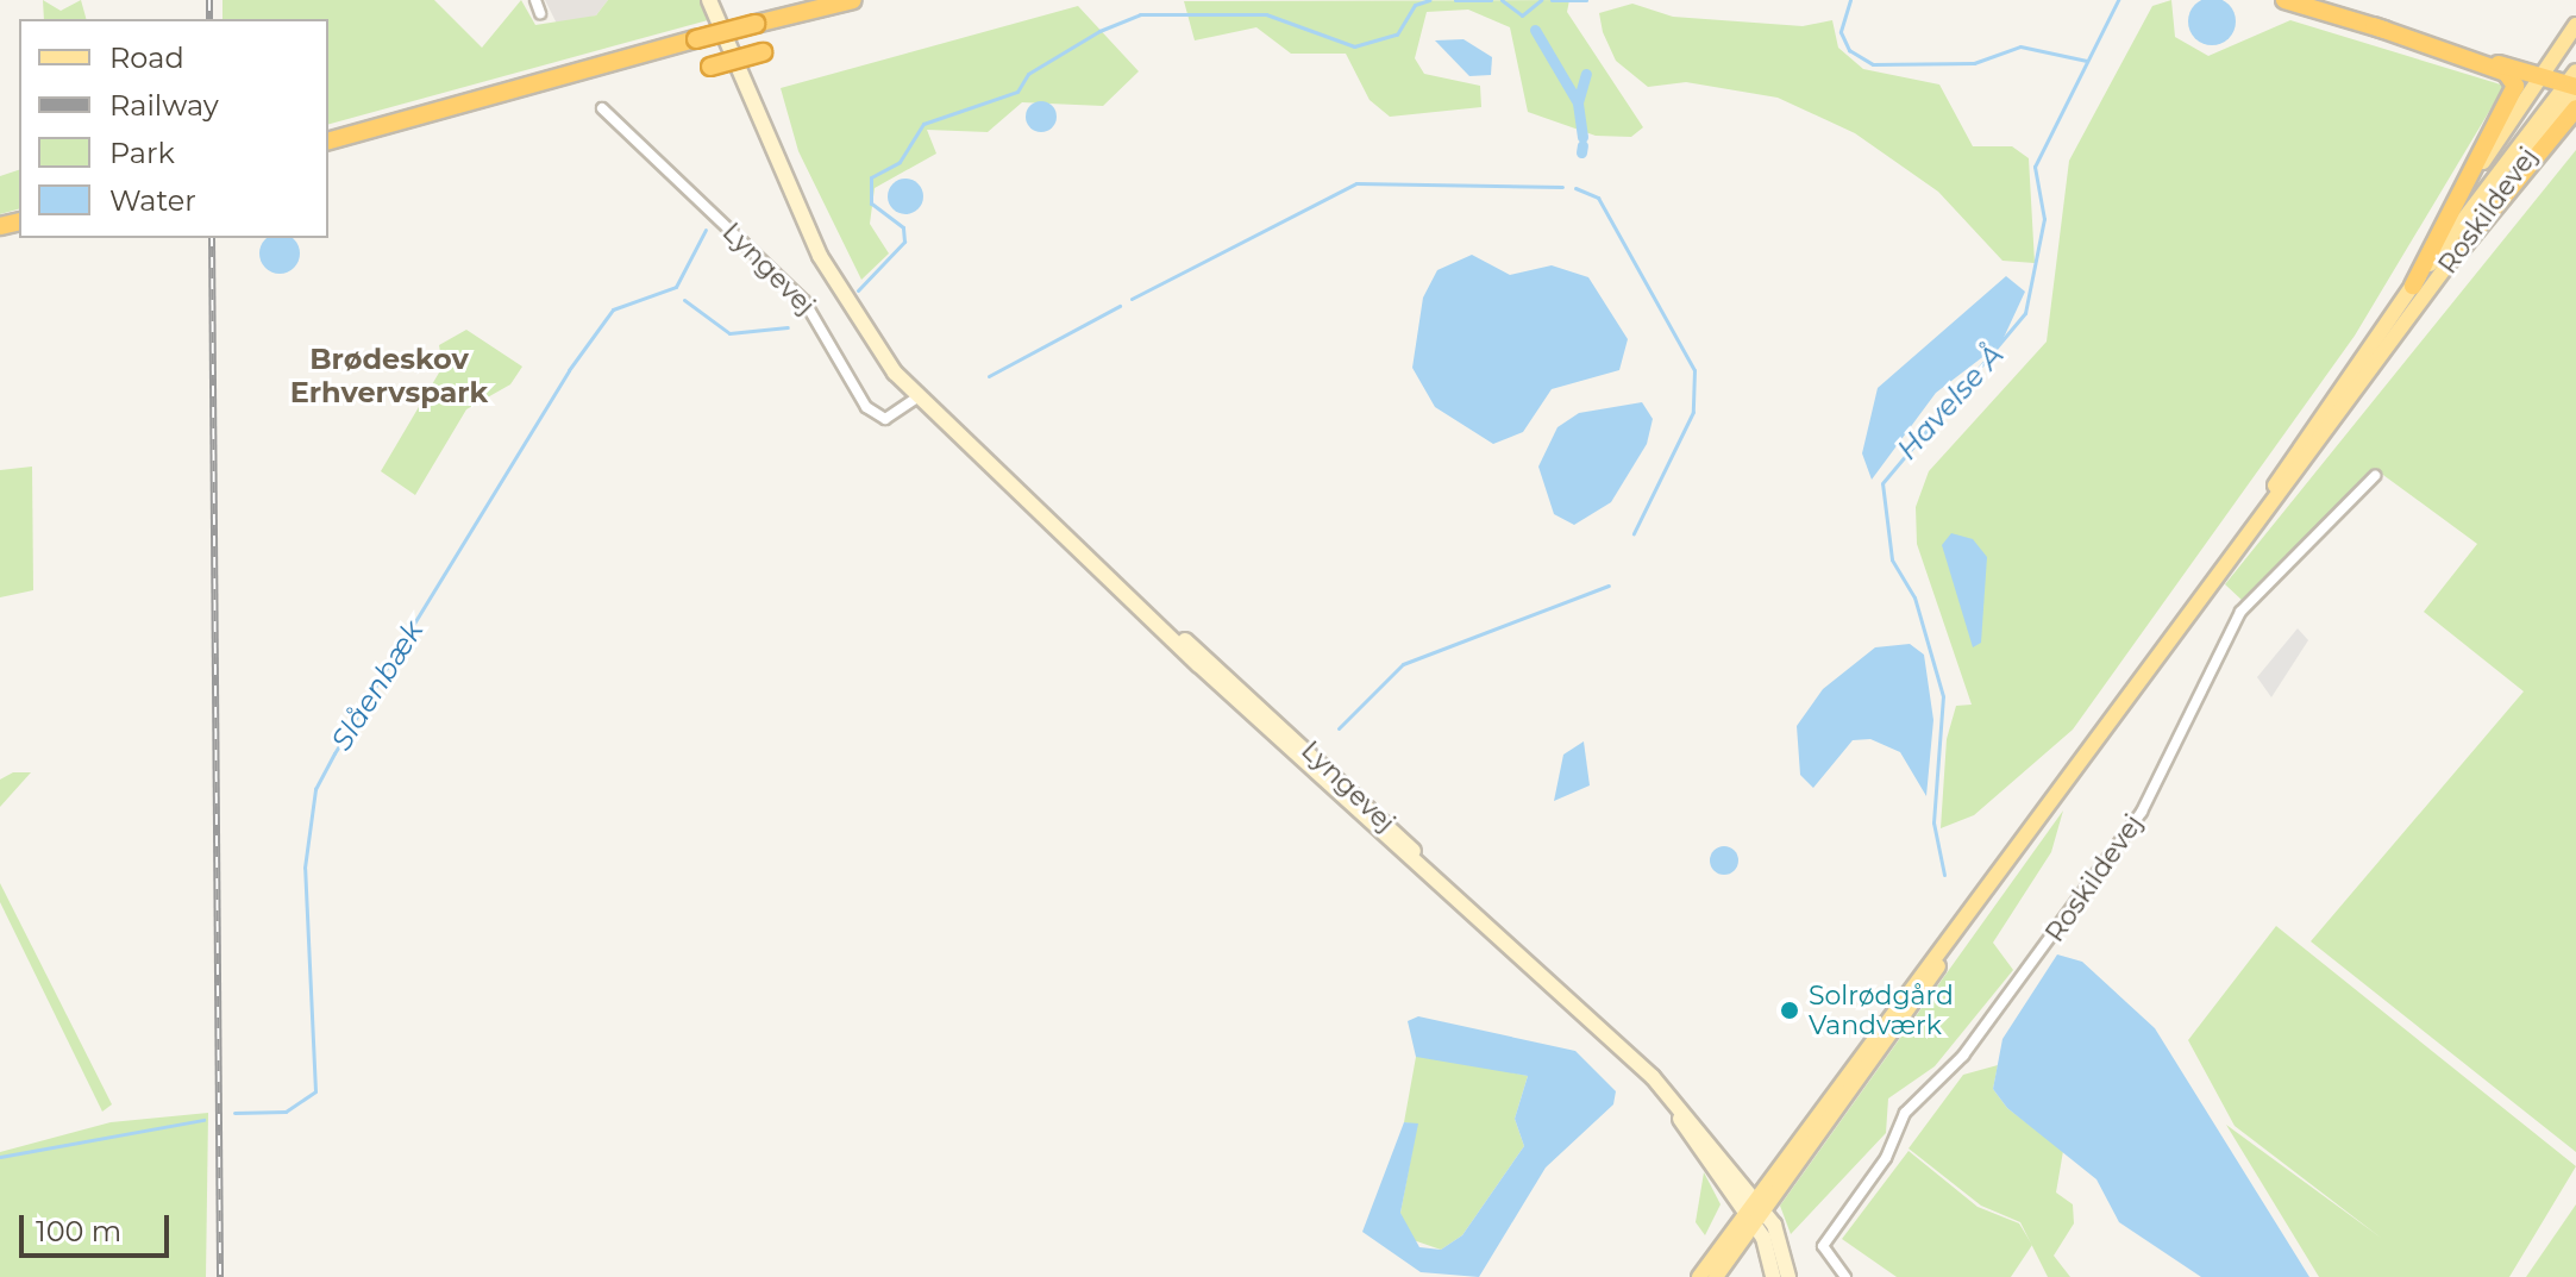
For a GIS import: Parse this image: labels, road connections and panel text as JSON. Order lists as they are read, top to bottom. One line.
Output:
{"streets":{"main road":["Roskildevej","Lyngevej"]},"crossings":[["Roskildevej","Lyngevej"]],"districts":["Brødeskov Erhvervspark"],"water":["Havelse Å","Slåenbæk"],"places":["Solrødgård Vandværk"],"legend":["Road","Railway","Park","Water"],"scale_bar":"100 m"}
